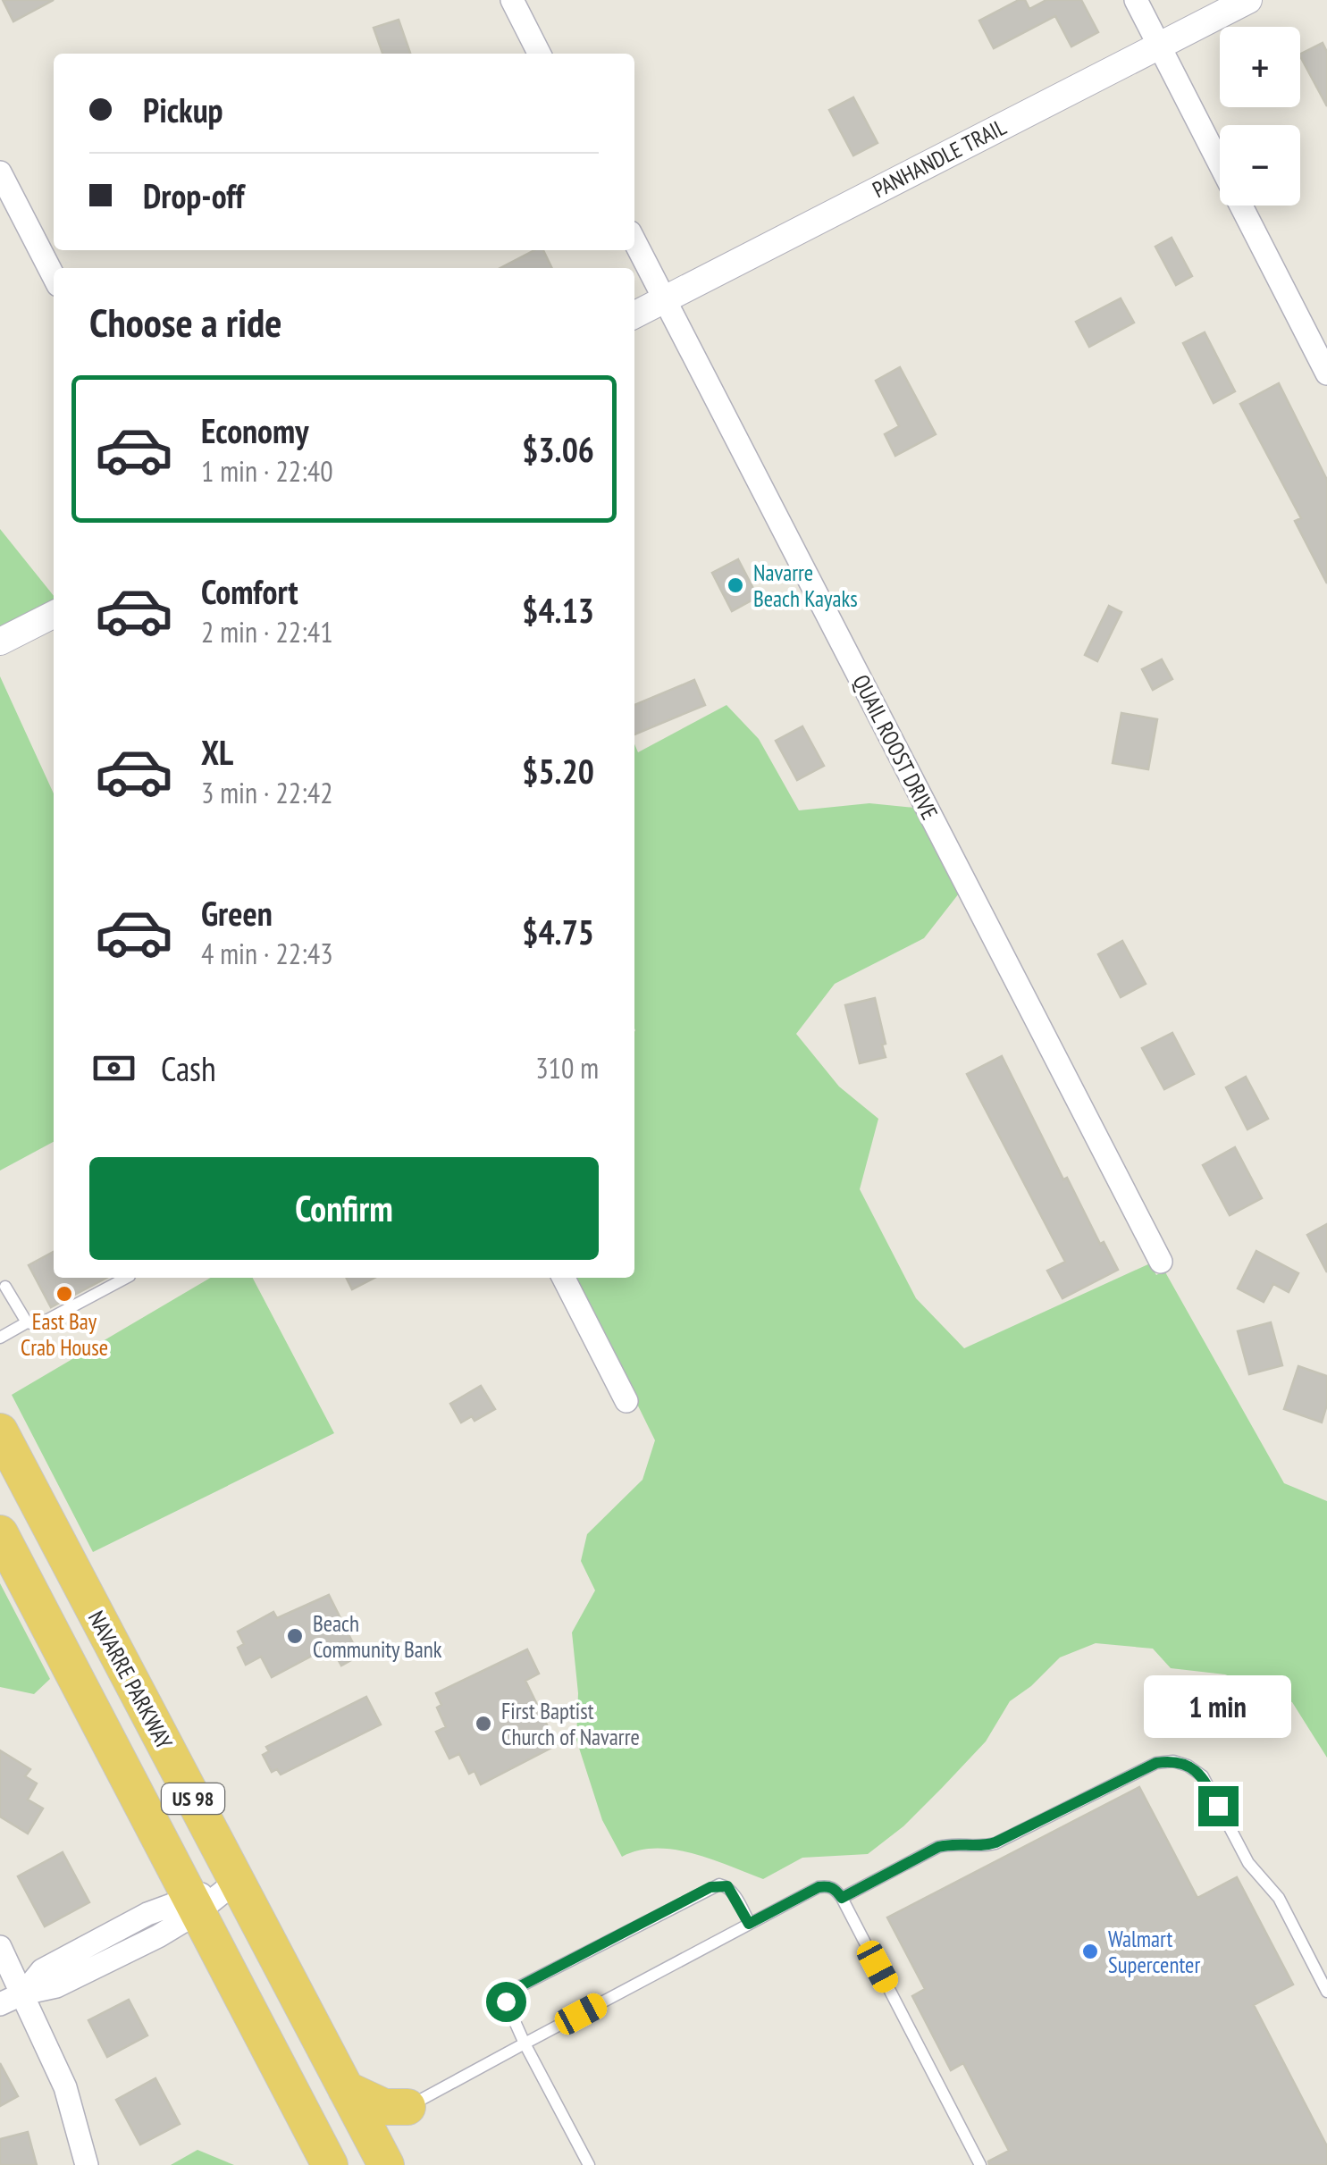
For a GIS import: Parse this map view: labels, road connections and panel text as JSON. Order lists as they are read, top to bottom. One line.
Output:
{"streets":{"highway":["NAVARRE PARKWAY","US 98"],"street":["PANHANDLE TRAIL","QUAIL ROOST DRIVE"]},"crossings":[["PANHANDLE TRAIL","QUAIL ROOST DRIVE"]],"places":["Navarre Beach Kayaks","East Bay Crab House","Beach Community Bank","First Baptist Church of Navarre","Walmart Supercenter"],"page":{"map_buttons":["+","−"],"banner":["Pickup","Drop-off"],"heading":"Choose a ride","list":[{"name":"Economy","note":"1 min · 22:40","value":"$3.06"},{"name":"Comfort","note":"2 min · 22:41","value":"$4.13"},{"name":"XL","note":"3 min · 22:42","value":"$5.20"},{"name":"Green","note":"4 min · 22:43","value":"$4.75"}],"pay":["Cash","310 m"],"buttons":"Confirm","bubble":"1 min"}}
